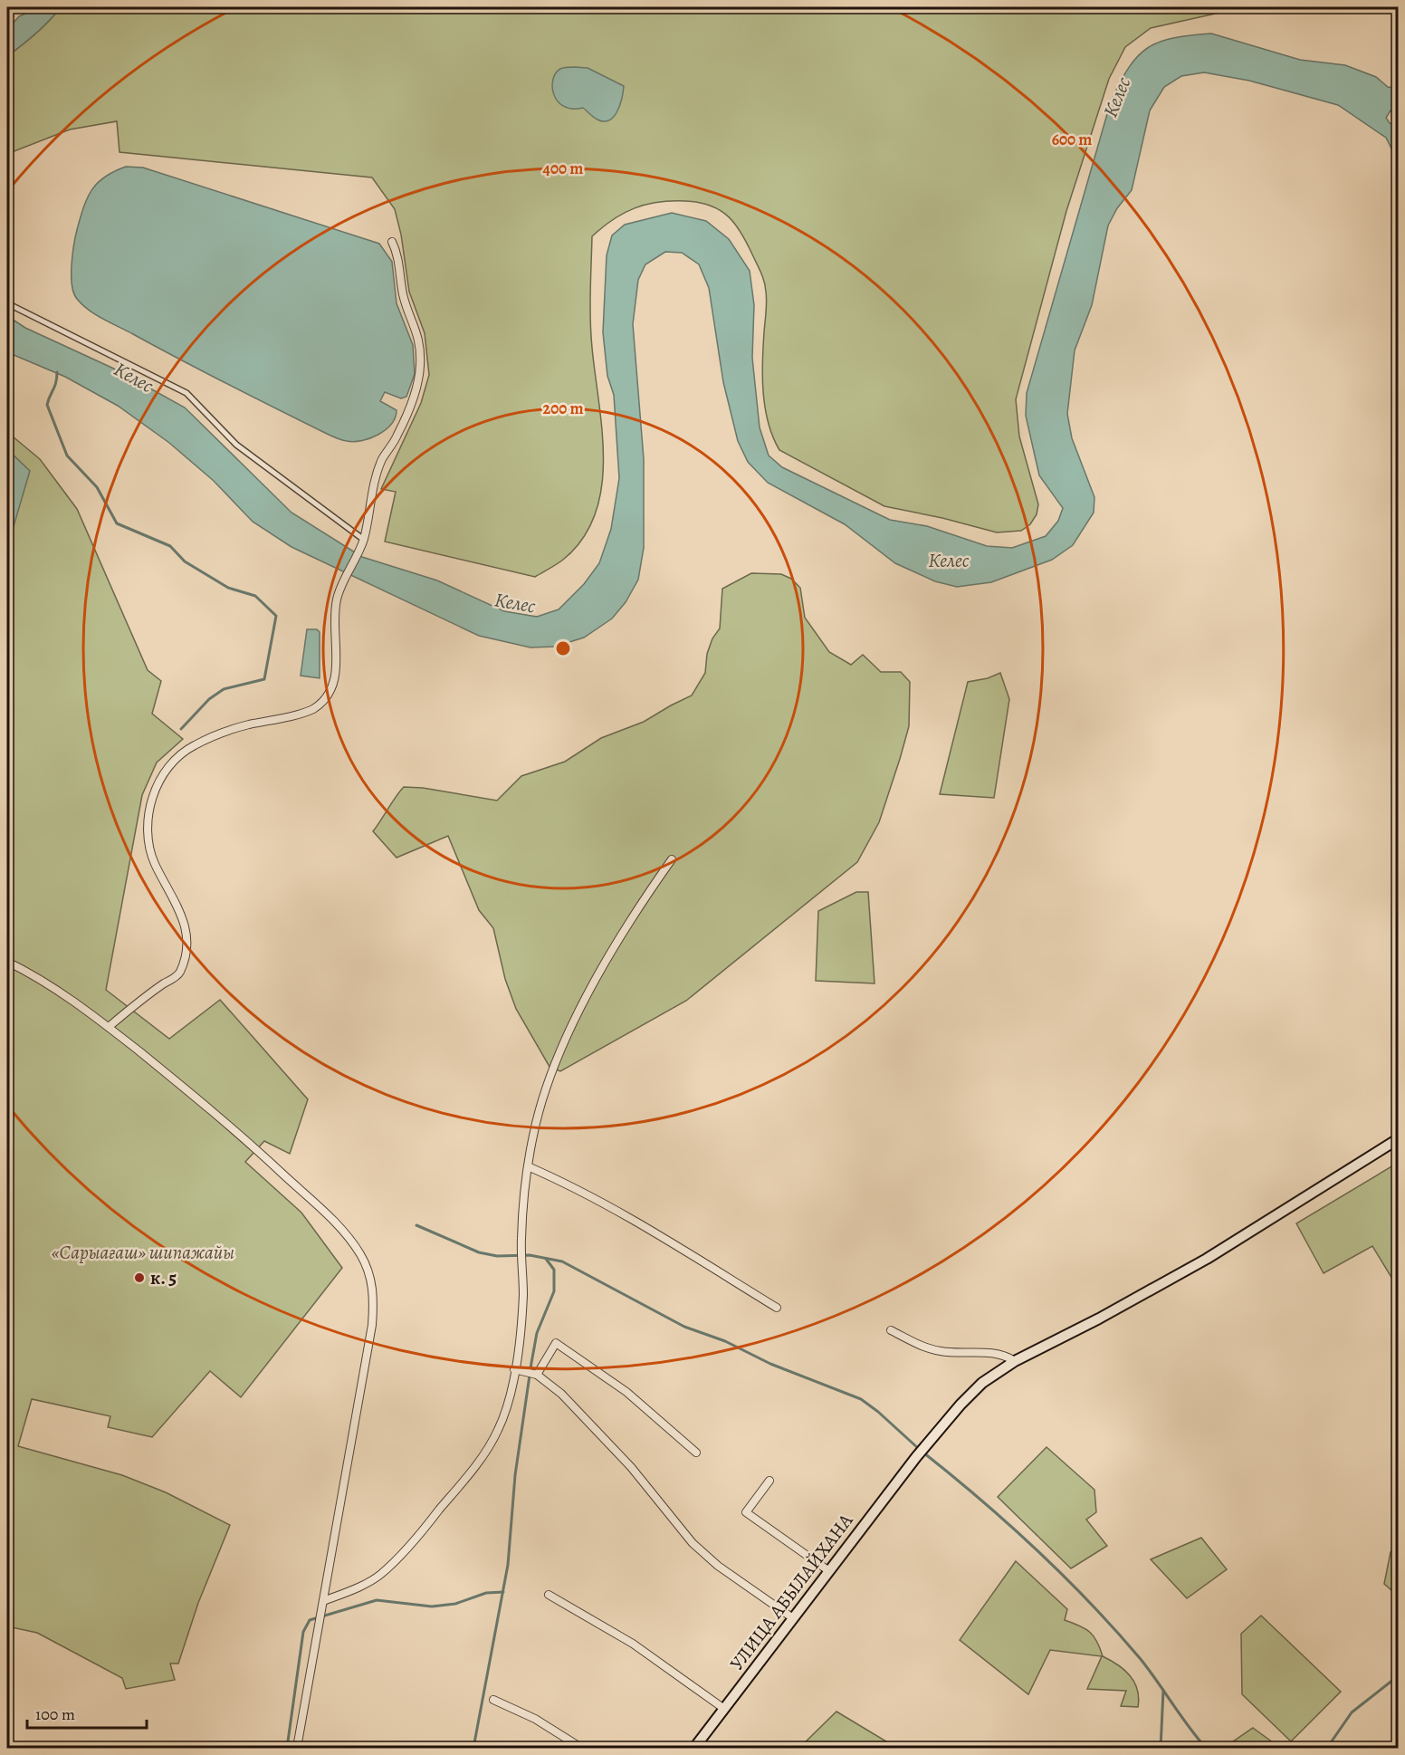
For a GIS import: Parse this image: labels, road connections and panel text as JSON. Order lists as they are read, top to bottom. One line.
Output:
{"streets":{"main road":["УЛИЦА АБЫЛАЙХАНА"]},"water":["Келес"],"parks":["«Сарыағаш» шипажайы"],"places":["к. 5"],"scale_bar":"100 m","rings":["600 m","400 m","200 m"]}
